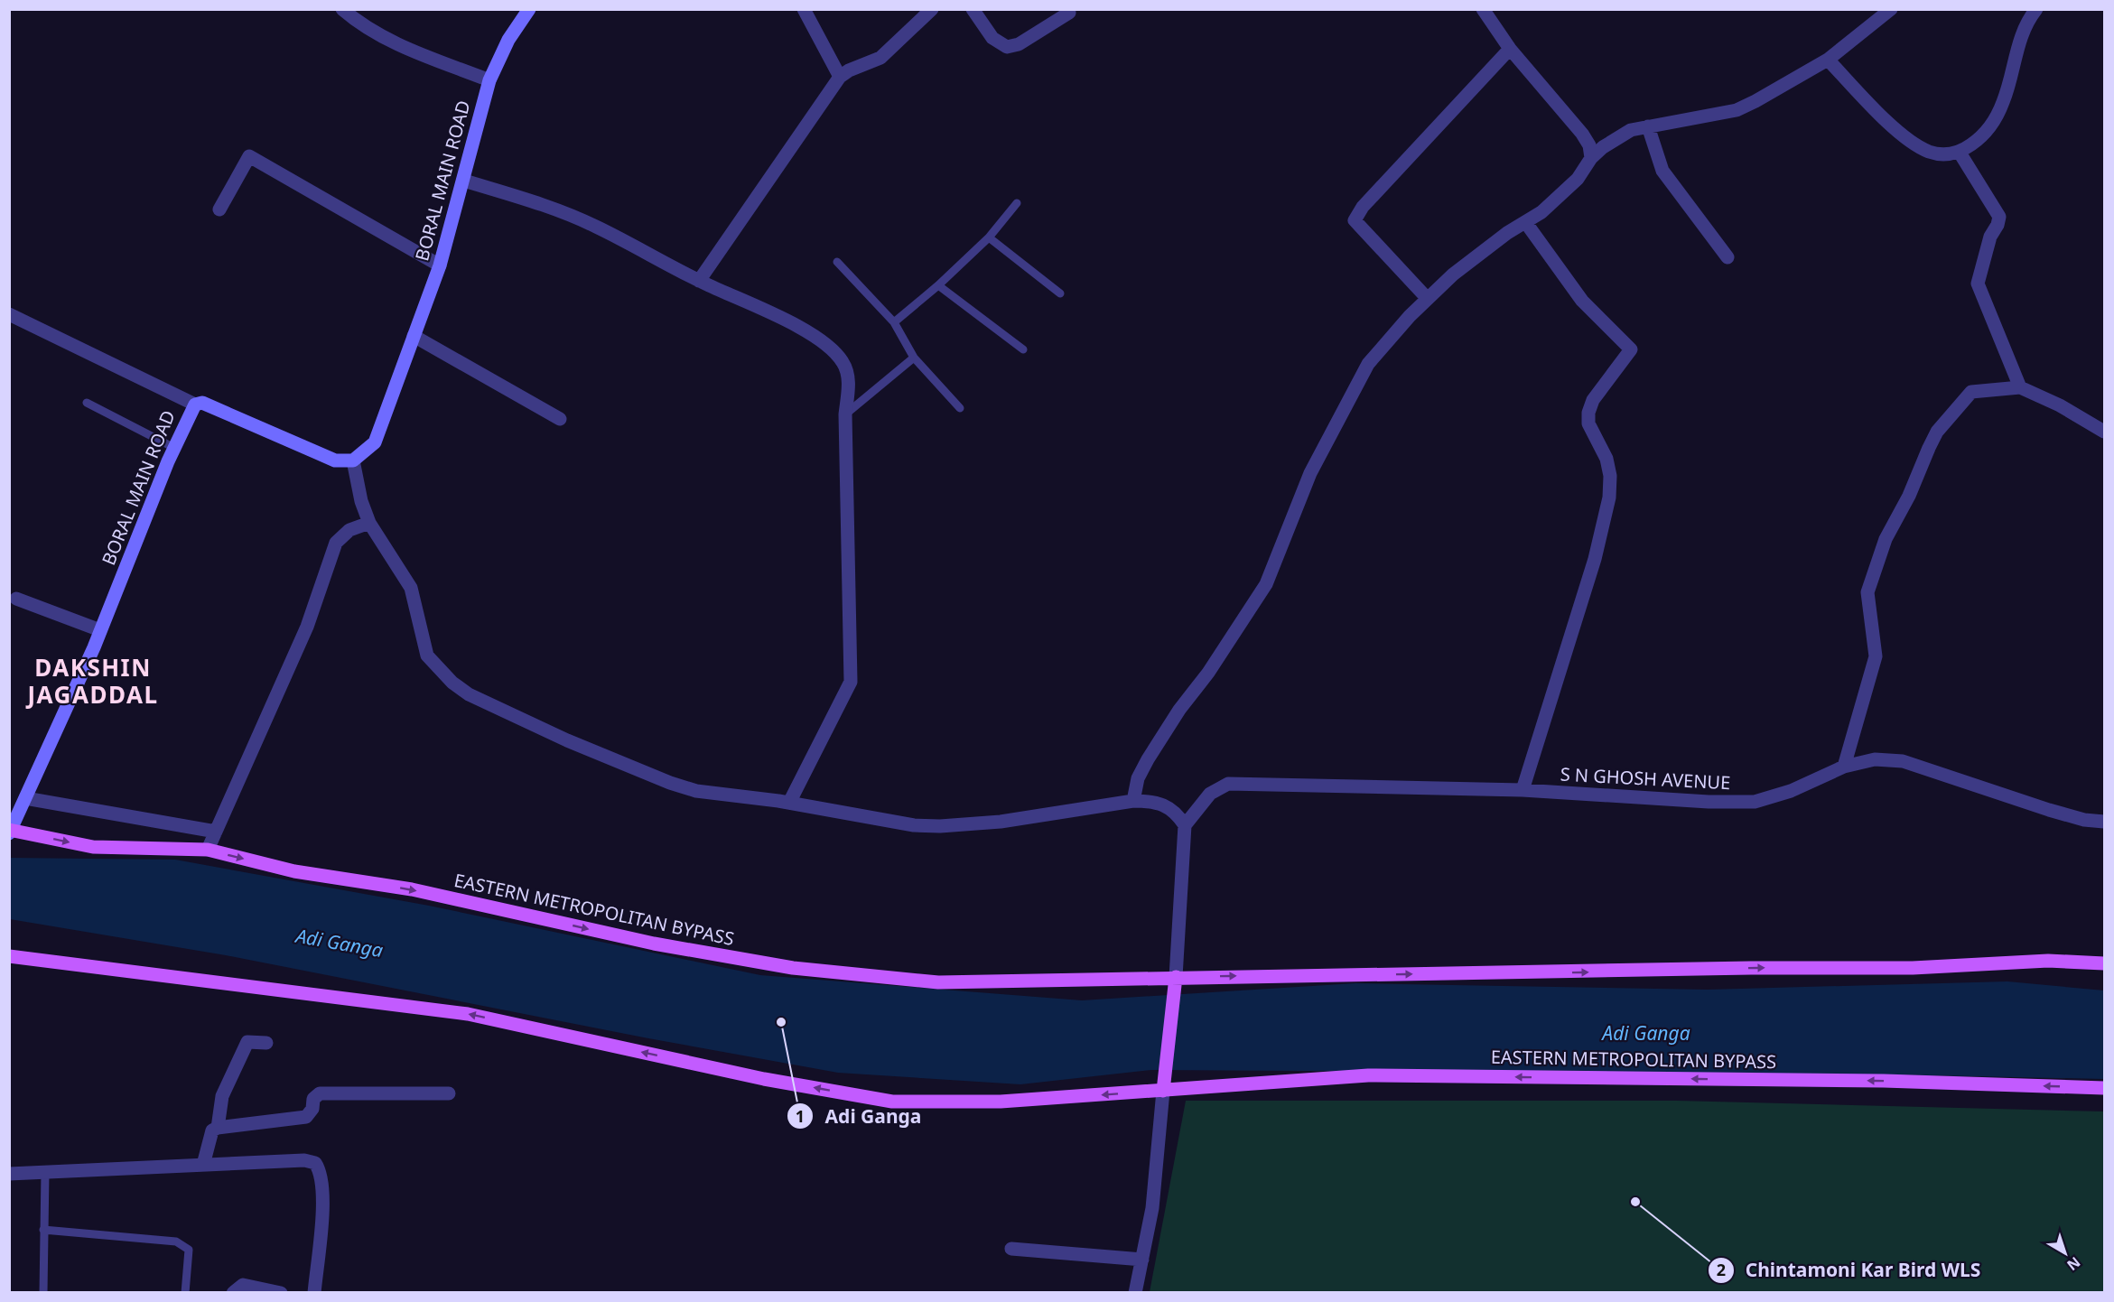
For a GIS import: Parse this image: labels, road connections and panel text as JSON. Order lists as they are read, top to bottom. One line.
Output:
{"streets":{"main road":["BORAL MAIN ROAD","EASTERN METROPOLITAN BYPASS"],"street":["S N GHOSH AVENUE"]},"crossings":[["BORAL MAIN ROAD","EASTERN METROPOLITAN BYPASS"]],"districts":["DAKSHIN JAGADDAL"],"water":["Adi Ganga"],"places":["Adi Ganga","Chintamoni Kar Bird WLS"],"north":"bottom right"}
